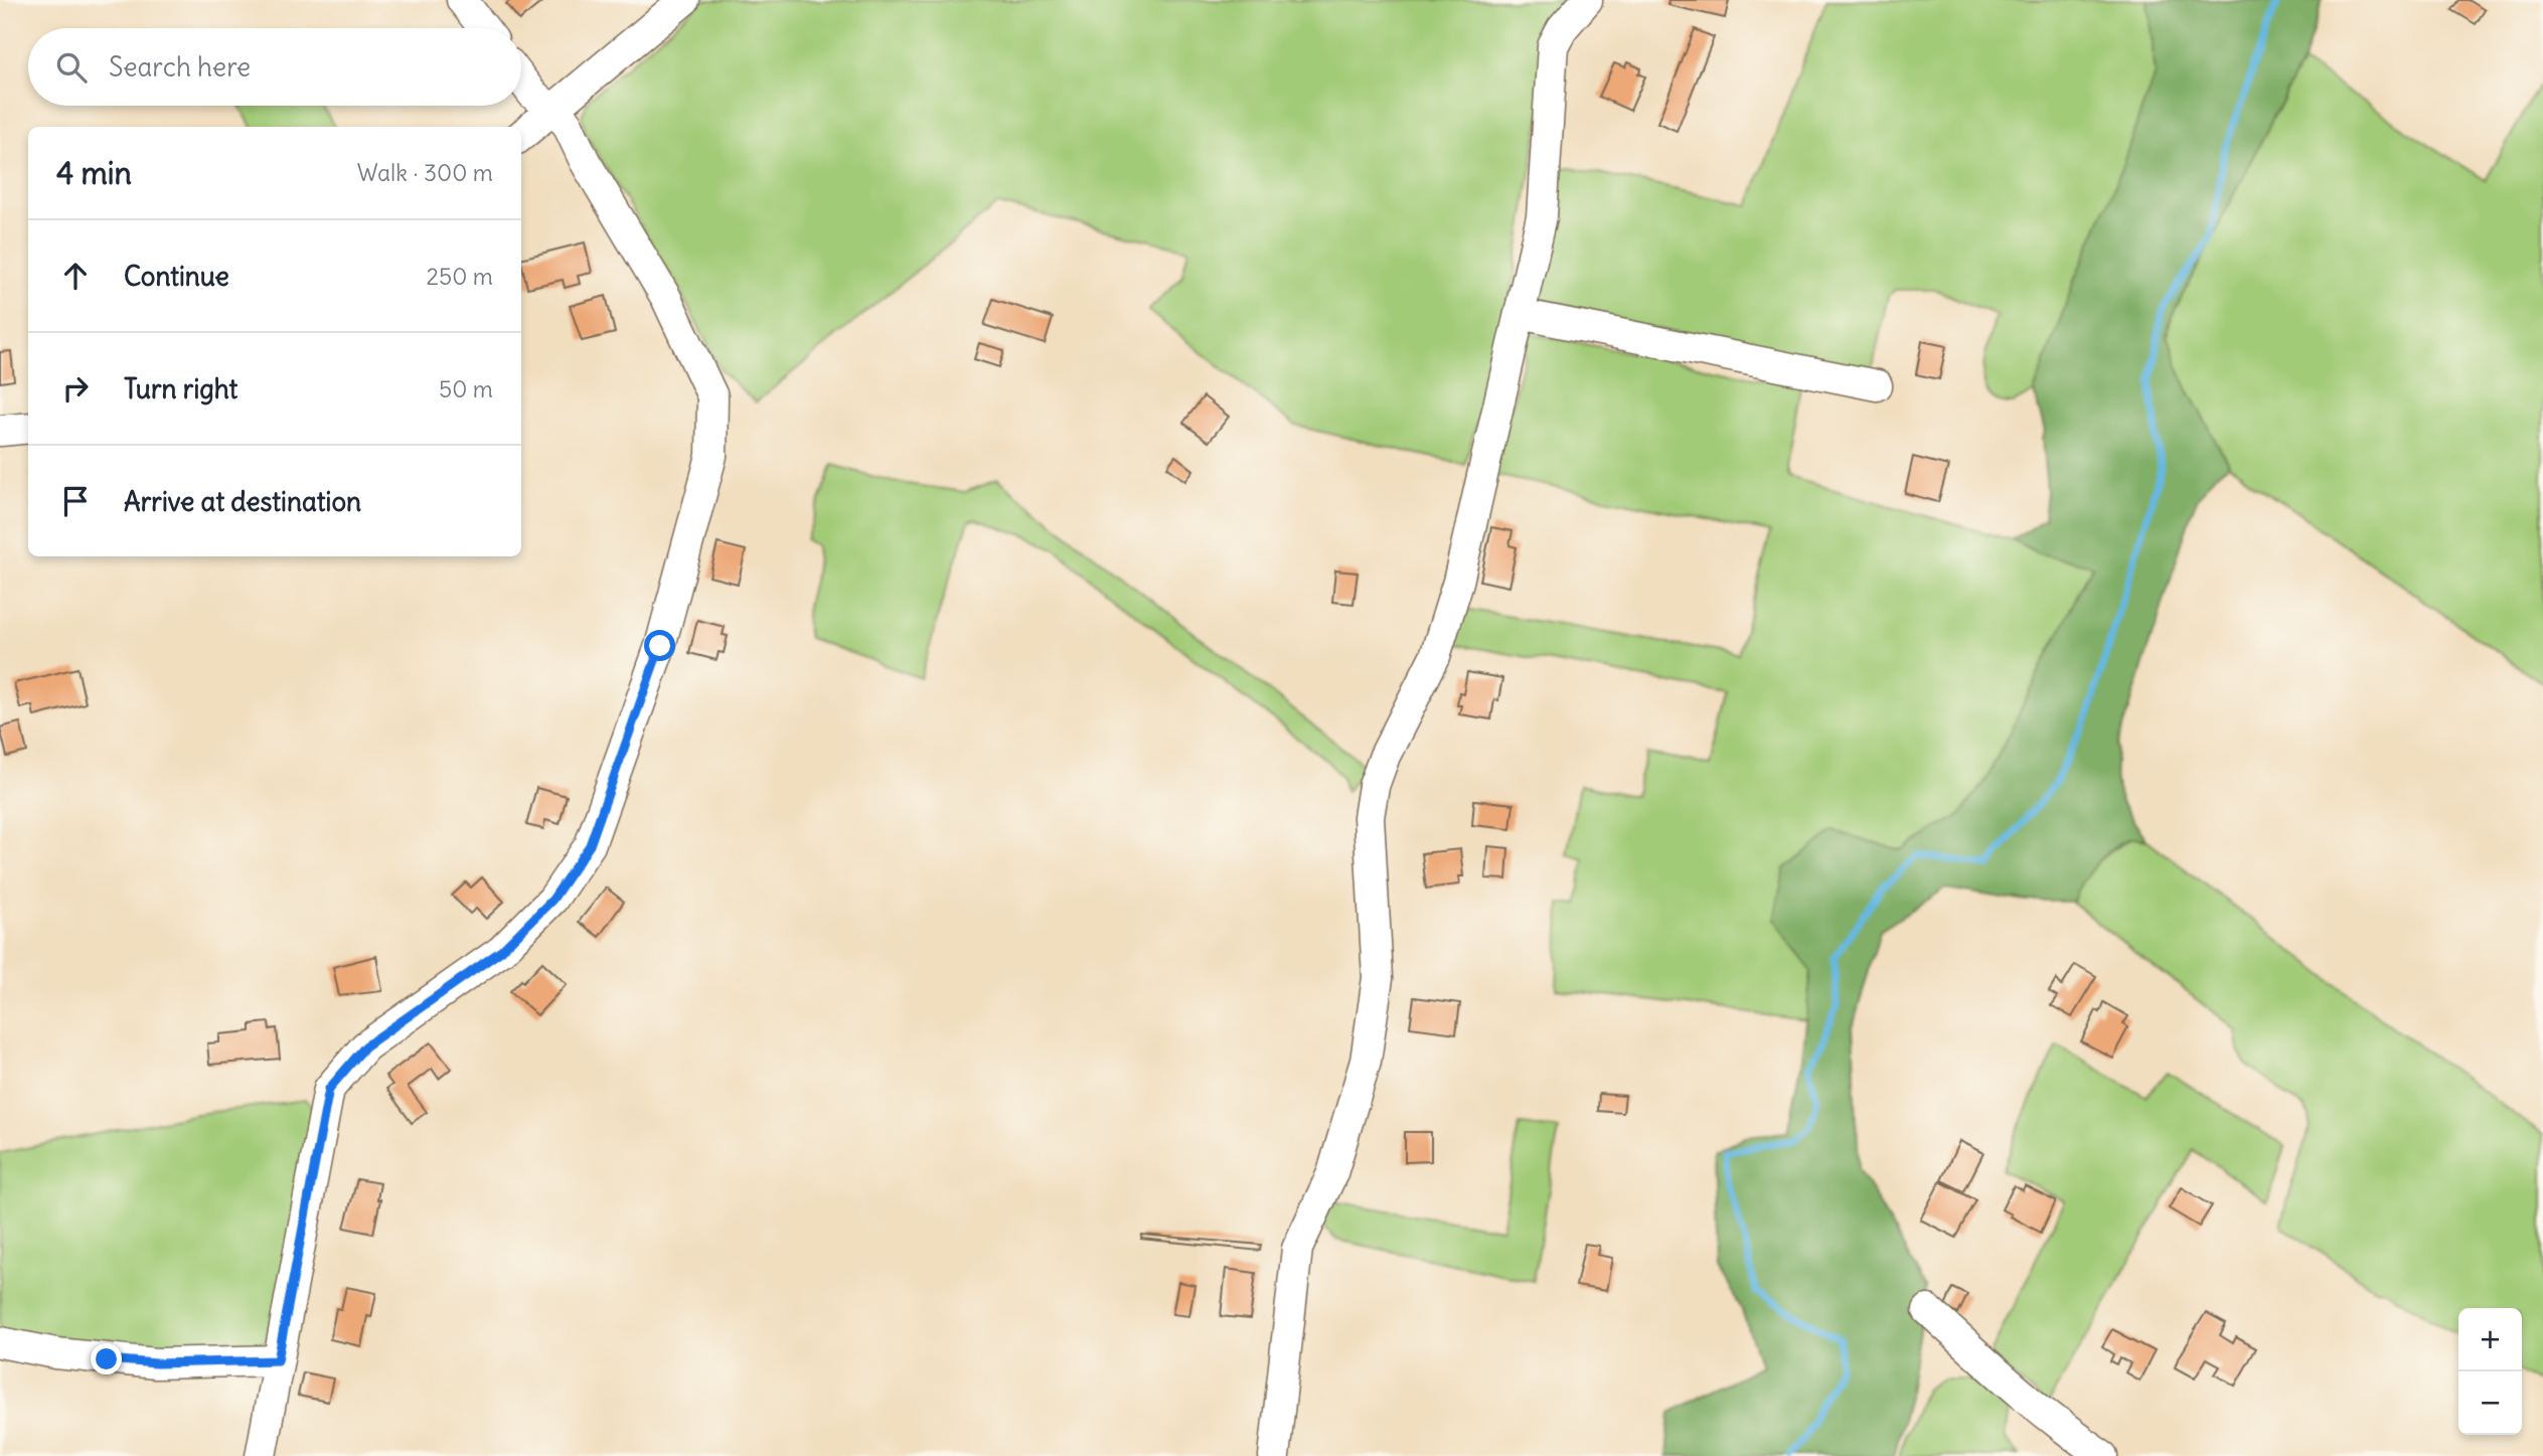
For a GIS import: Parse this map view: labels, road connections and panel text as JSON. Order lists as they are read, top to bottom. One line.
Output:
{"page":{"search":"Search here","heading":["4 min","Walk · 300 m"],"list":[["Continue","250 m"],["Turn right","50 m"],"Arrive at destination"],"map_buttons":["+","−"]}}
